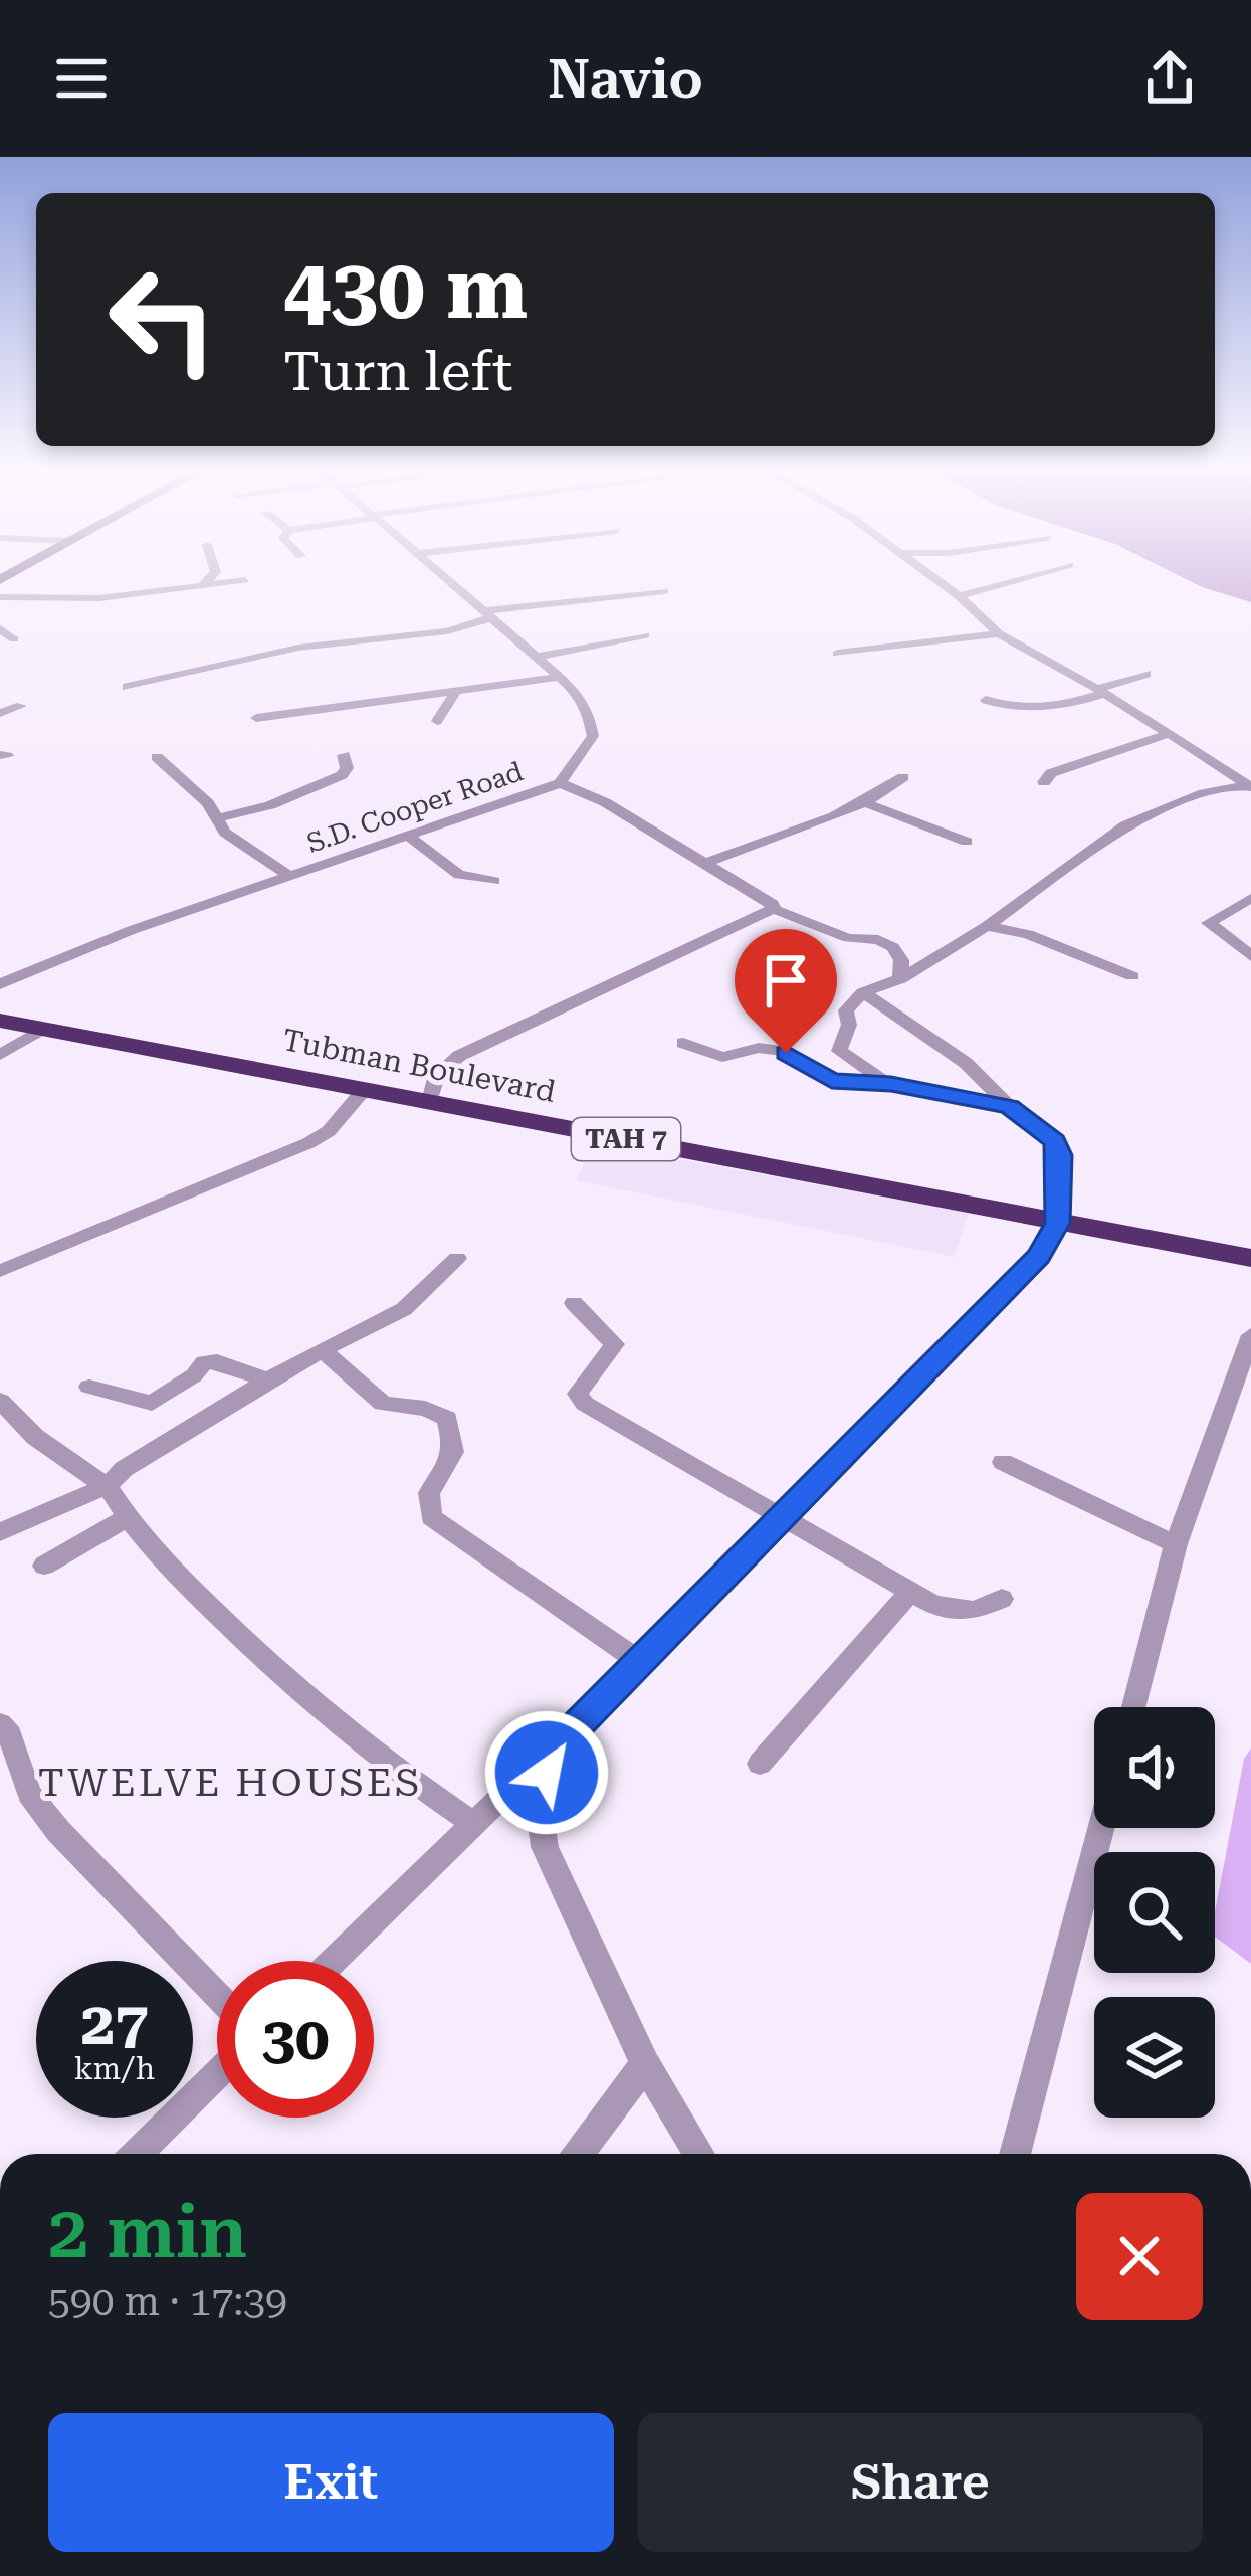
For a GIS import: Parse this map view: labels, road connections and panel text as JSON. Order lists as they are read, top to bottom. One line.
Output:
{"streets":{"highway":["Tubman Boulevard","TAH 7"],"street":["S.D. Cooper Road"]},"districts":["TWELVE HOUSES"],"page":{"header":"Navio","turn":["430 m","Turn left"],"speed":"27 km/h","limit":"30","heading":["2 min","590 m · 17:39"],"buttons":["Exit","Share"]}}
